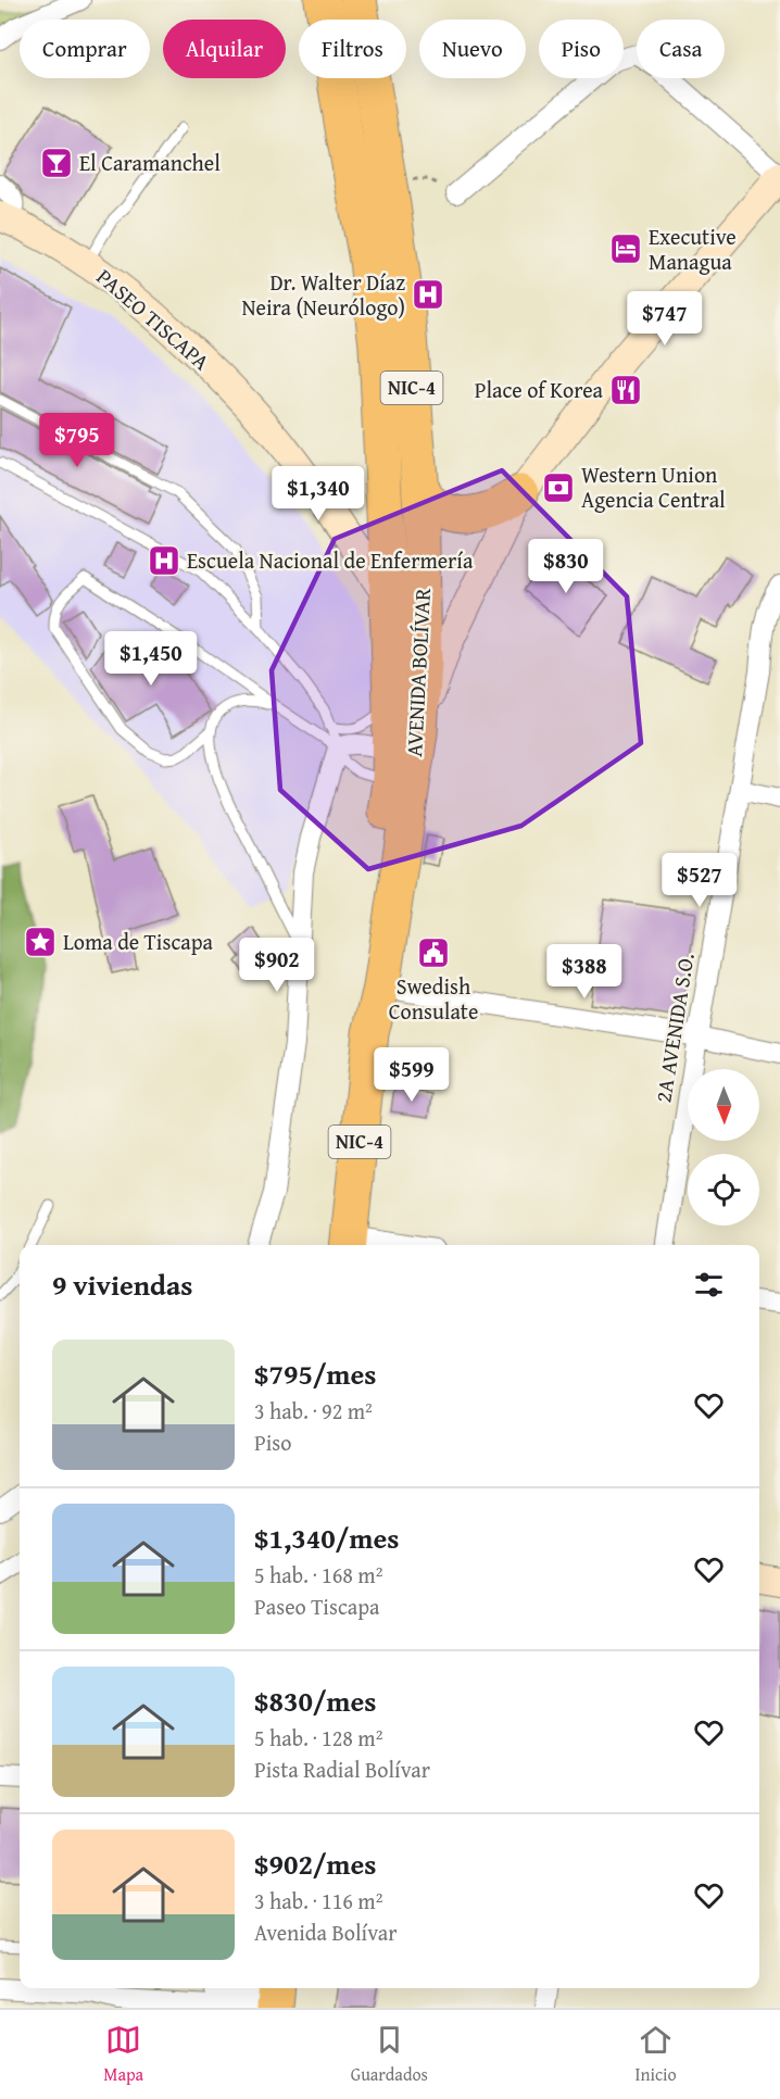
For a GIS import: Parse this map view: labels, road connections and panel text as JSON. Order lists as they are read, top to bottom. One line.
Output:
{"streets":{"highway":["NIC-4","AVENIDA BOLÍVAR"],"street":["PASEO TISCAPA","2A AVENIDA S.O."]},"crossings":[["PASEO TISCAPA","AVENIDA BOLÍVAR"]],"places":{"bar":["El Caramanchel"],"hotel":["Executive Managua"],"hospital":["Dr. Walter Díaz Neira (Neurólogo)","Escuela Nacional de Enfermería"],"restaurant":["Place of Korea"],"bank":["Western Union Agencia Central"],"place":["Loma de Tiscapa"],"public building":["Swedish Consulate"]},"north":"bottom","page":{"chip":["Comprar","Alquilar","Filtros","Nuevo","Piso","Casa"],"price":["$747","$795","$1,340","$830","$1,450","$527","$902","$388","$599"],"heading":"9 viviendas","list":[{"name":"$795/mes","note":"3 hab. · 92 m² · Piso"},{"name":"$1,340/mes","note":"5 hab. · 168 m² · Paseo Tiscapa"},{"name":"$830/mes","note":"5 hab. · 128 m² · Pista Radial Bolívar"},{"name":"$902/mes","note":"3 hab. · 116 m² · Avenida Bolívar"}],"tabs":["Mapa","Guardados","Inicio"]}}
